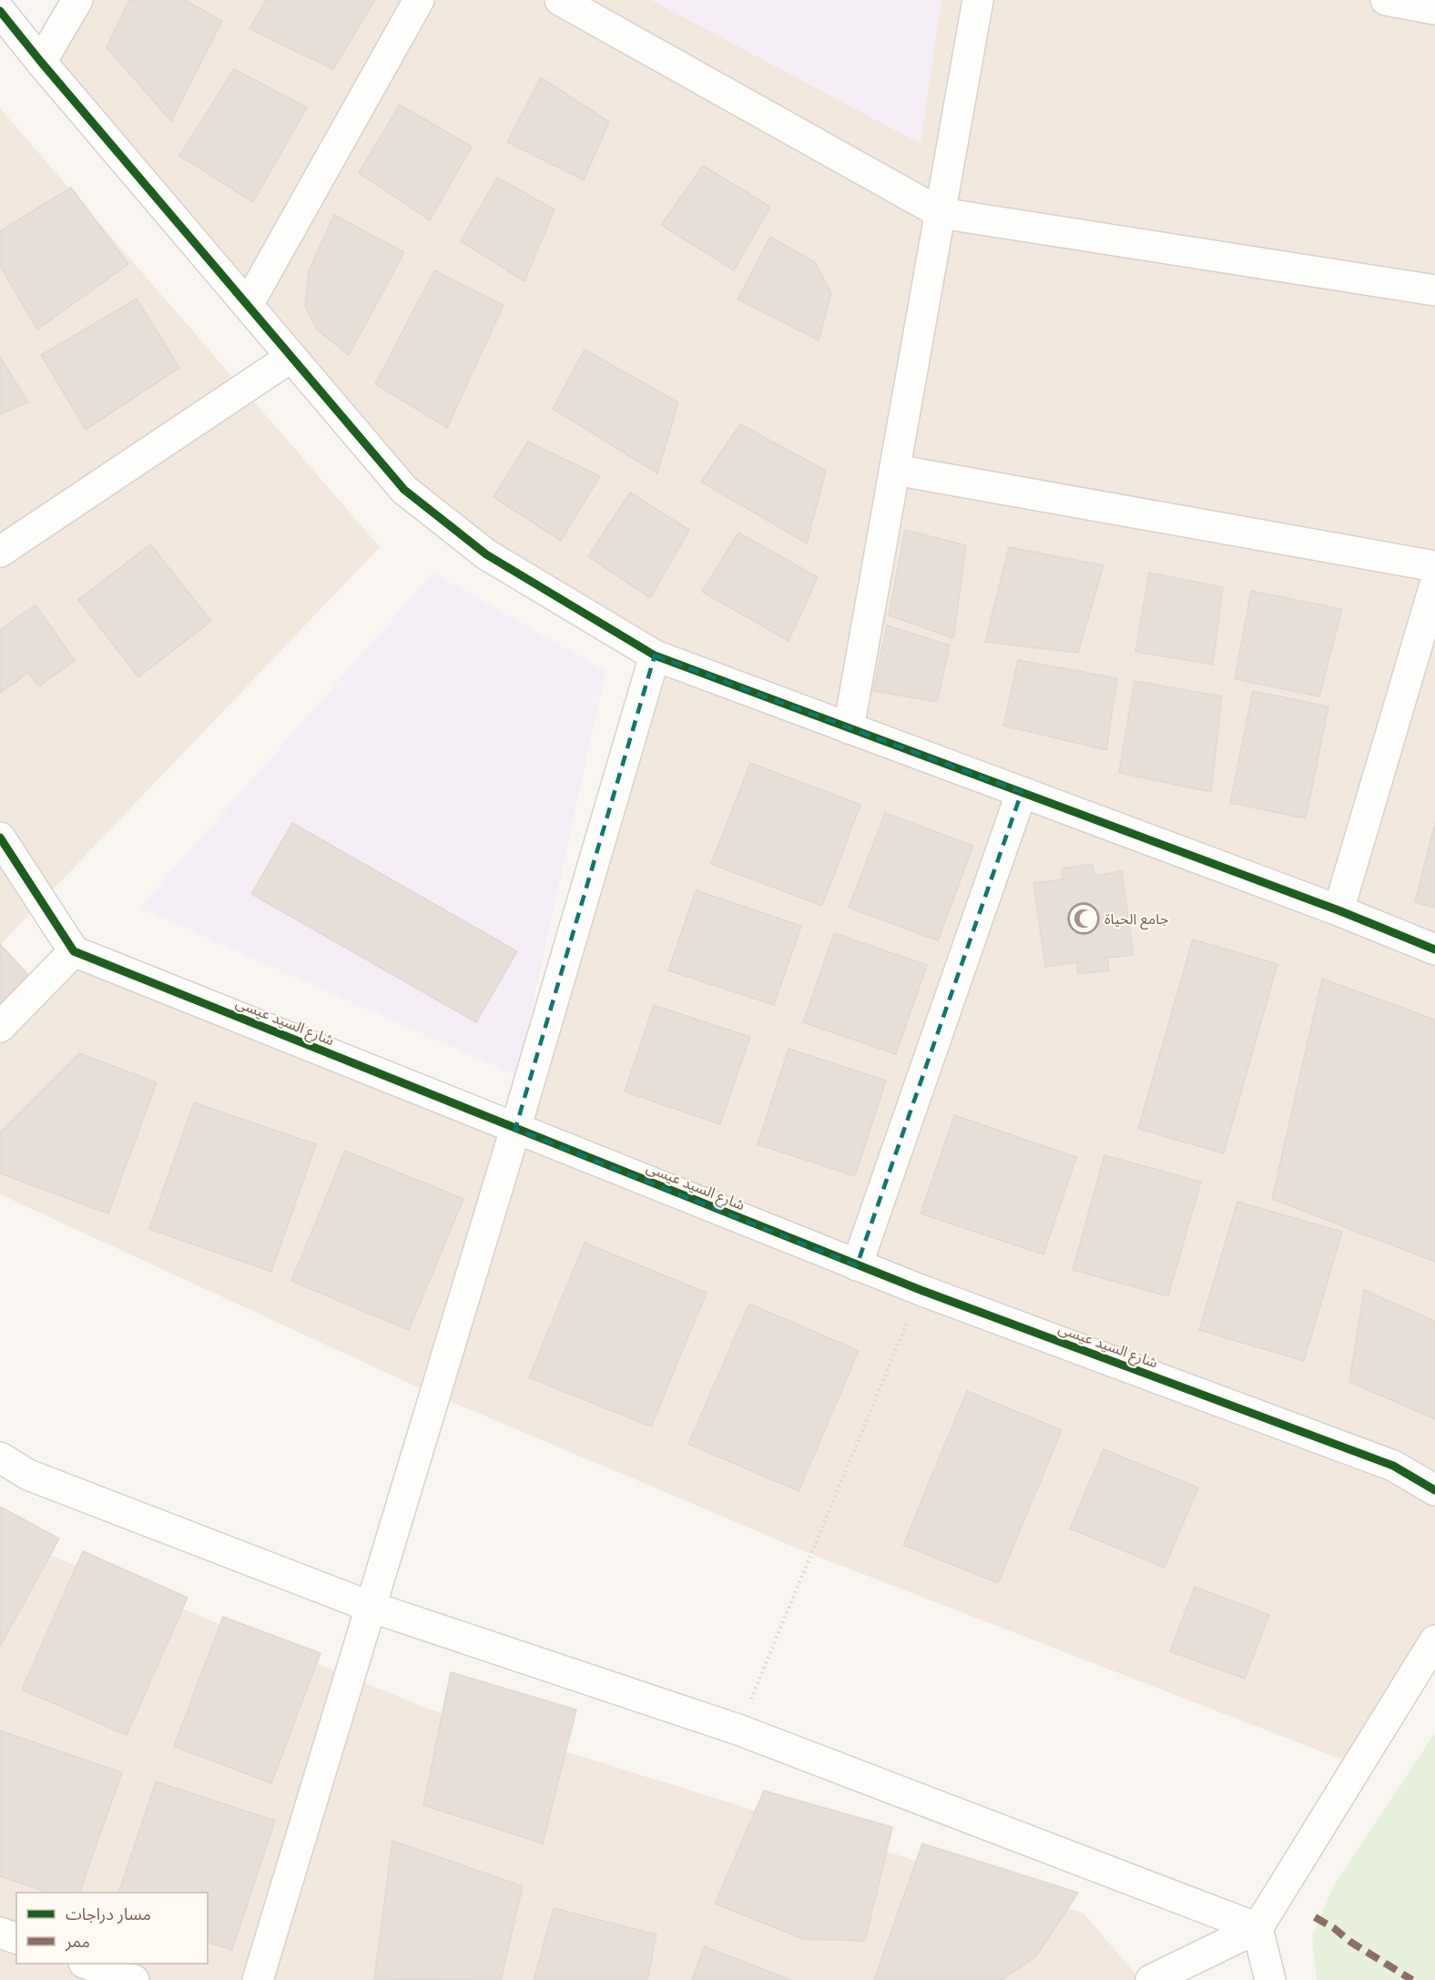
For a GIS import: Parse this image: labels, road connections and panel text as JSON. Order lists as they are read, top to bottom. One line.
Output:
{"streets":{"street":["شارع السيد عيسى"]},"places":{"mosque":["جامع الحياة"]},"legend":["مسار دراجات","ممر"]}
